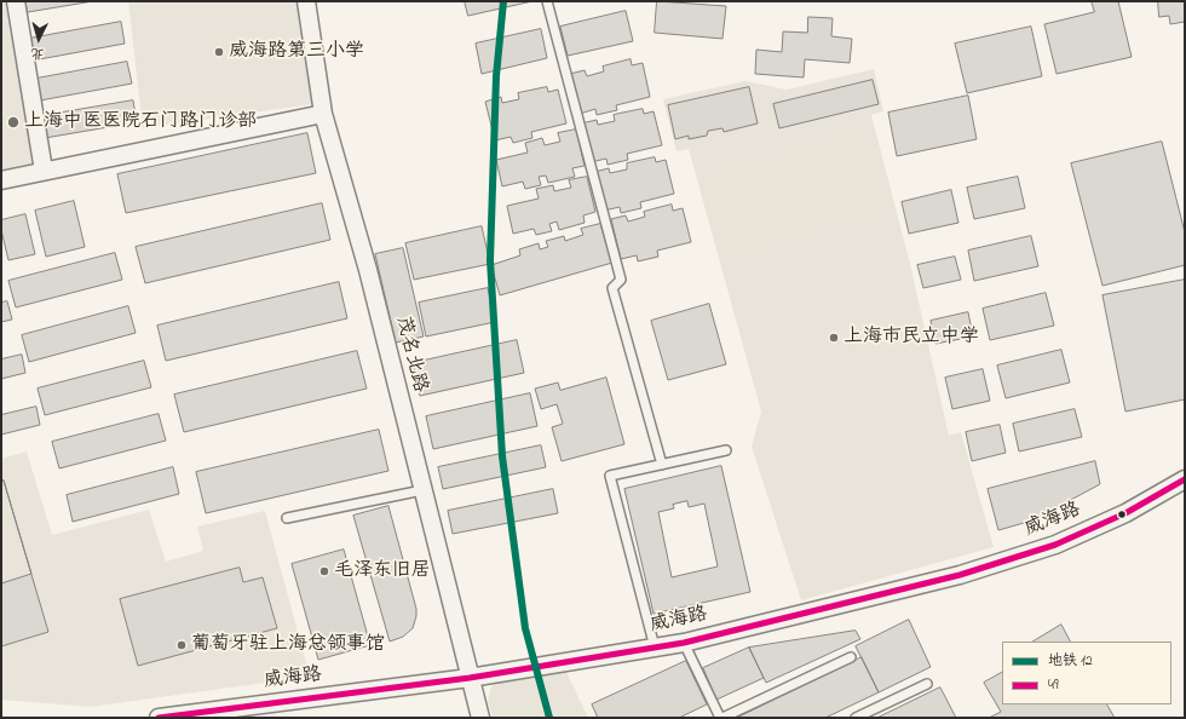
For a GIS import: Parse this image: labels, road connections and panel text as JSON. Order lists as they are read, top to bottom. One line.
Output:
{"streets":{"street":["茂名北路","威海路"]},"crossings":[["茂名北路","威海路"]],"places":["威海路第三小学","上海中医医院石门路门诊部","上海市民立中学","毛泽东旧居","葡萄牙驻上海总领事馆"],"lines":["metro line 12","transit line 49"],"legend":["地铁 12","49"],"north":"bottom"}
